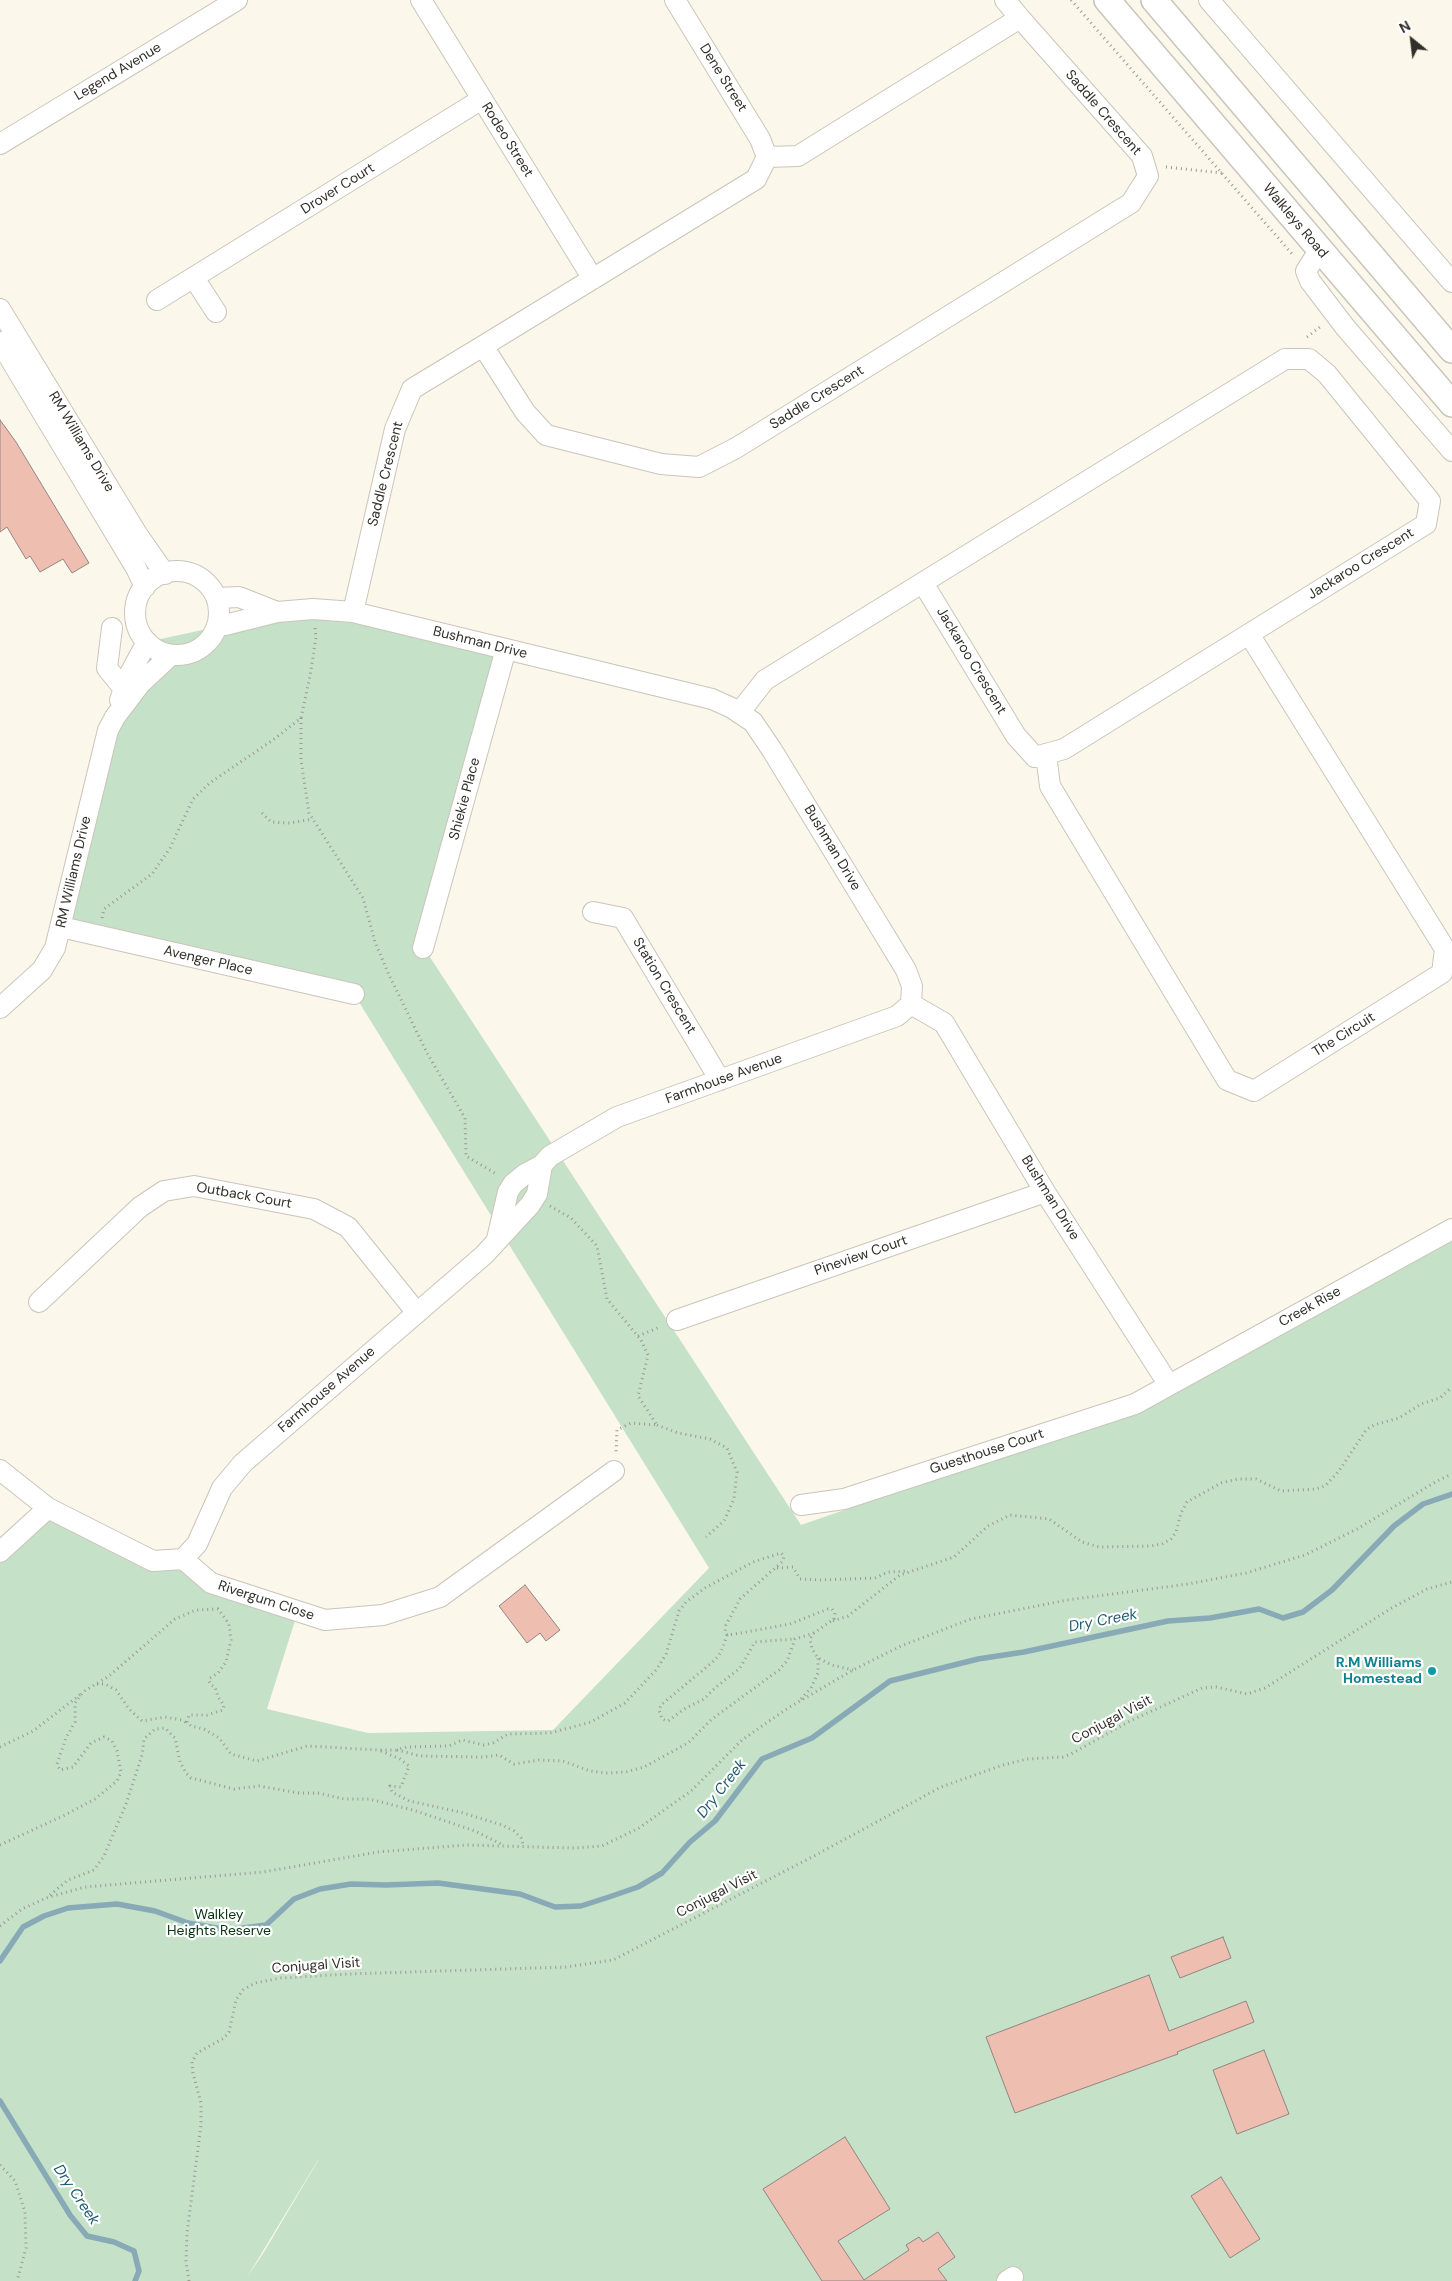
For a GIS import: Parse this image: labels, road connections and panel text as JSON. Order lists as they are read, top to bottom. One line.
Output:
{"streets":{"main road":["Walkleys Road"],"street":["Legend Avenue","Dene Street","Saddle Crescent","Rodeo Street","Drover Court","RM Williams Drive","Jackaroo Crescent","Bushman Drive","Shiekie Place","Avenger Place","Station Crescent","The Circuit","Farmhouse Avenue","Outback Court","Pineview Court","Creek Rise","Guesthouse Court","Rivergum Close"],"path":["Conjugal Visit"]},"crossings":[["Dene Street","Saddle Crescent"],["Saddle Crescent","Rodeo Street"],["Saddle Crescent","Bushman Drive"],["Rodeo Street","Drover Court"],["RM Williams Drive","Bushman Drive"],["RM Williams Drive","Avenger Place"],["Jackaroo Crescent","Bushman Drive"],["Jackaroo Crescent","The Circuit"],["Bushman Drive","Shiekie Place"],["Bushman Drive","Farmhouse Avenue"],["Bushman Drive","Pineview Court"],["Bushman Drive","Creek Rise"],["Bushman Drive","Guesthouse Court"],["Station Crescent","Farmhouse Avenue"],["Farmhouse Avenue","Outback Court"],["Farmhouse Avenue","Rivergum Close"],["Creek Rise","Guesthouse Court"]],"water":["Dry Creek"],"parks":["Walkley Heights Reserve"],"places":["R.M Williams Homestead"],"north":"top left"}
